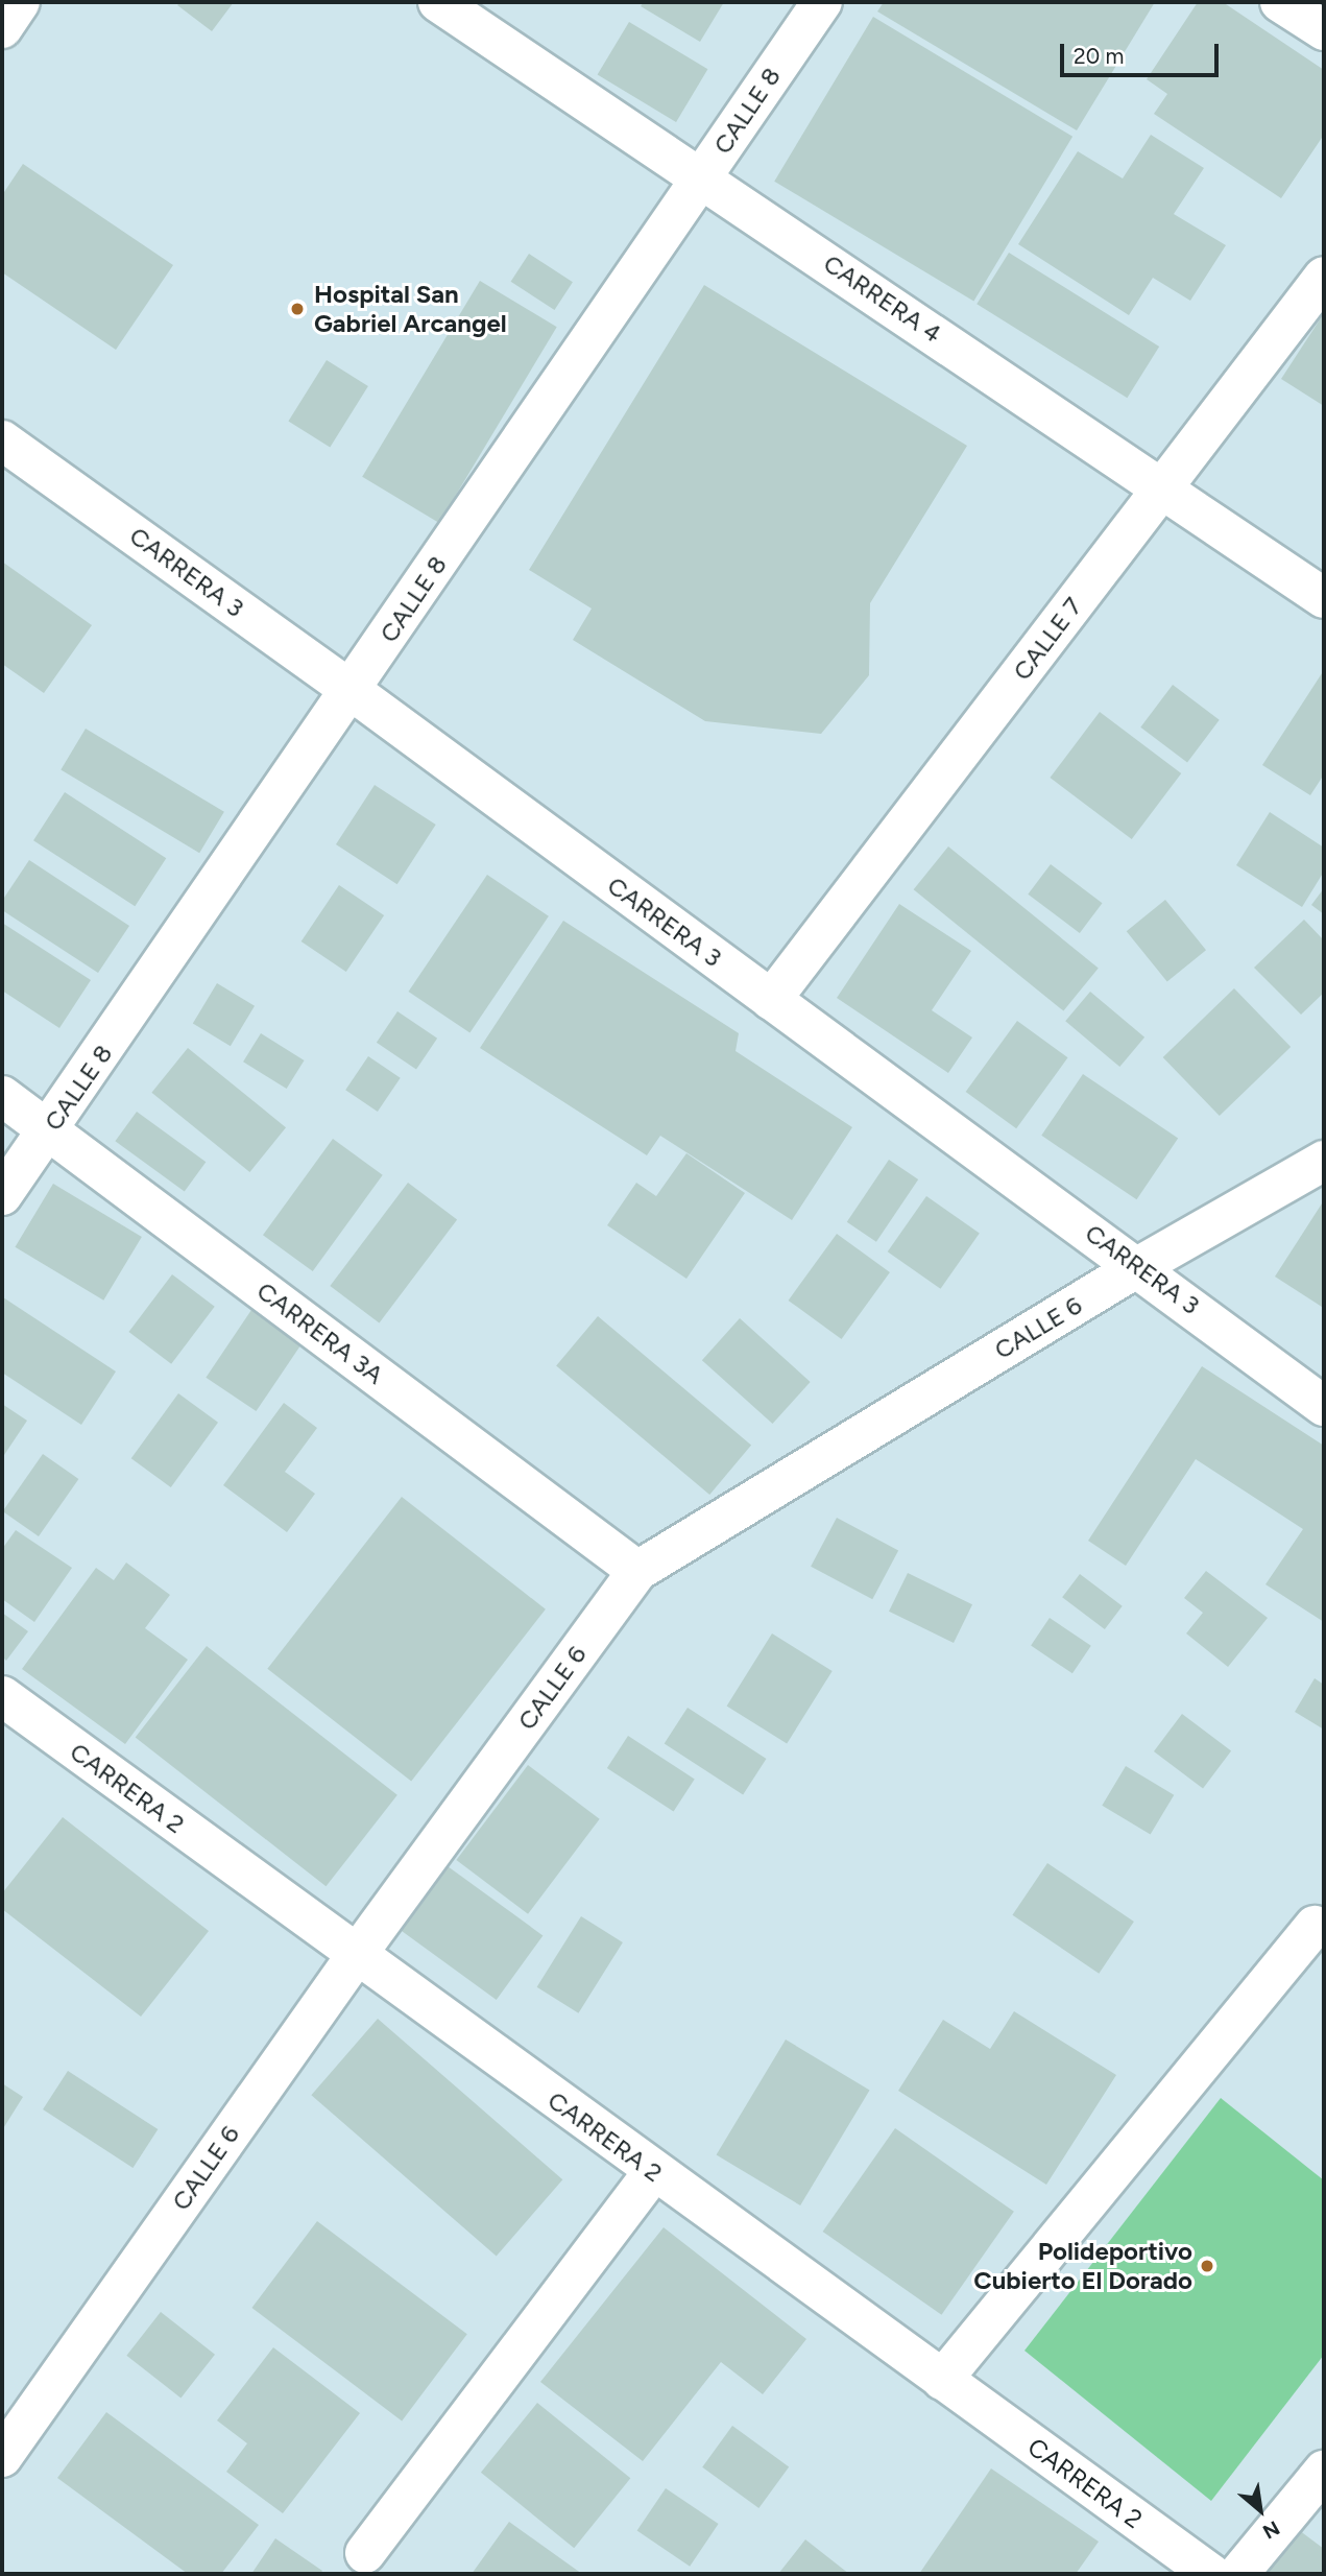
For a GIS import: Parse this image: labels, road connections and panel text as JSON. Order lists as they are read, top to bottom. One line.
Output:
{"streets":{"street":["CALLE 8","CARRERA 4","CARRERA 3","CALLE 7","CALLE 6","CARRERA 3A","CARRERA 2"]},"crossings":[["CALLE 8","CARRERA 4"],["CALLE 8","CARRERA 3"],["CALLE 8","CARRERA 3A"],["CARRERA 4","CALLE 7"],["CARRERA 3","CALLE 7"],["CARRERA 3","CALLE 6"],["CALLE 6","CARRERA 3A"],["CALLE 6","CARRERA 2"]],"places":["Hospital San Gabriel Arcangel","Polideportivo Cubierto El Dorado"],"scale_bar":"20 m","north":"bottom right"}
